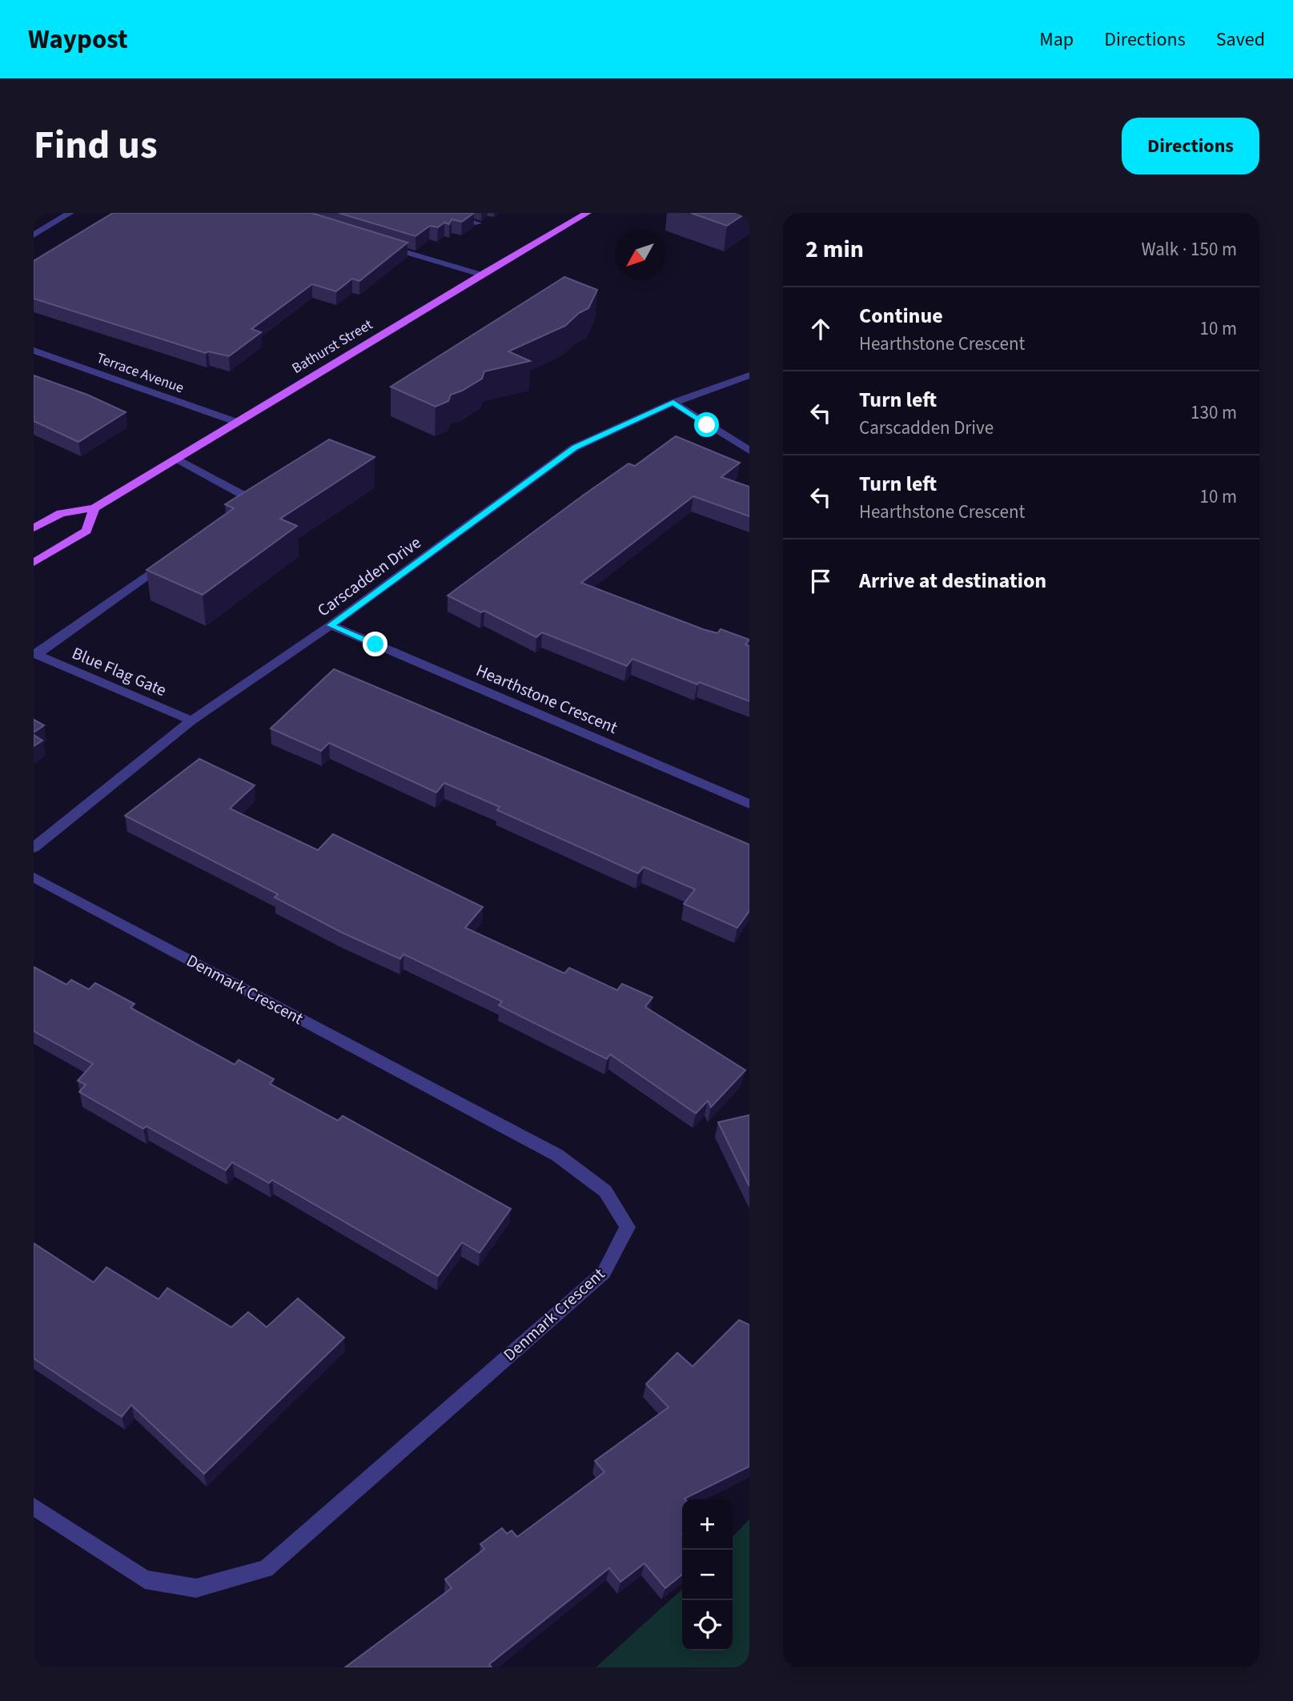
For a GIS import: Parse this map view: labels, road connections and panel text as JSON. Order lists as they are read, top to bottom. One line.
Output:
{"streets":{"main road":["Bathurst Street"],"street":["Terrace Avenue","Carscadden Drive","Blue Flag Gate","Hearthstone Crescent","Denmark Crescent"]},"crossings":[["Bathurst Street","Terrace Avenue"],["Carscadden Drive","Blue Flag Gate"],["Carscadden Drive","Hearthstone Crescent"]],"north":"bottom left","page":{"header":"Waypost","nav":["Map","Directions","Saved"],"title":"Find us","buttons":"Directions","heading":["2 min","Walk · 150 m"],"list":[["Continue","Hearthstone Crescent","10 m"],["Turn left","Carscadden Drive","130 m"],["Turn left","Hearthstone Crescent","10 m"],"Arrive at destination"],"map_buttons":["+","−"]}}
